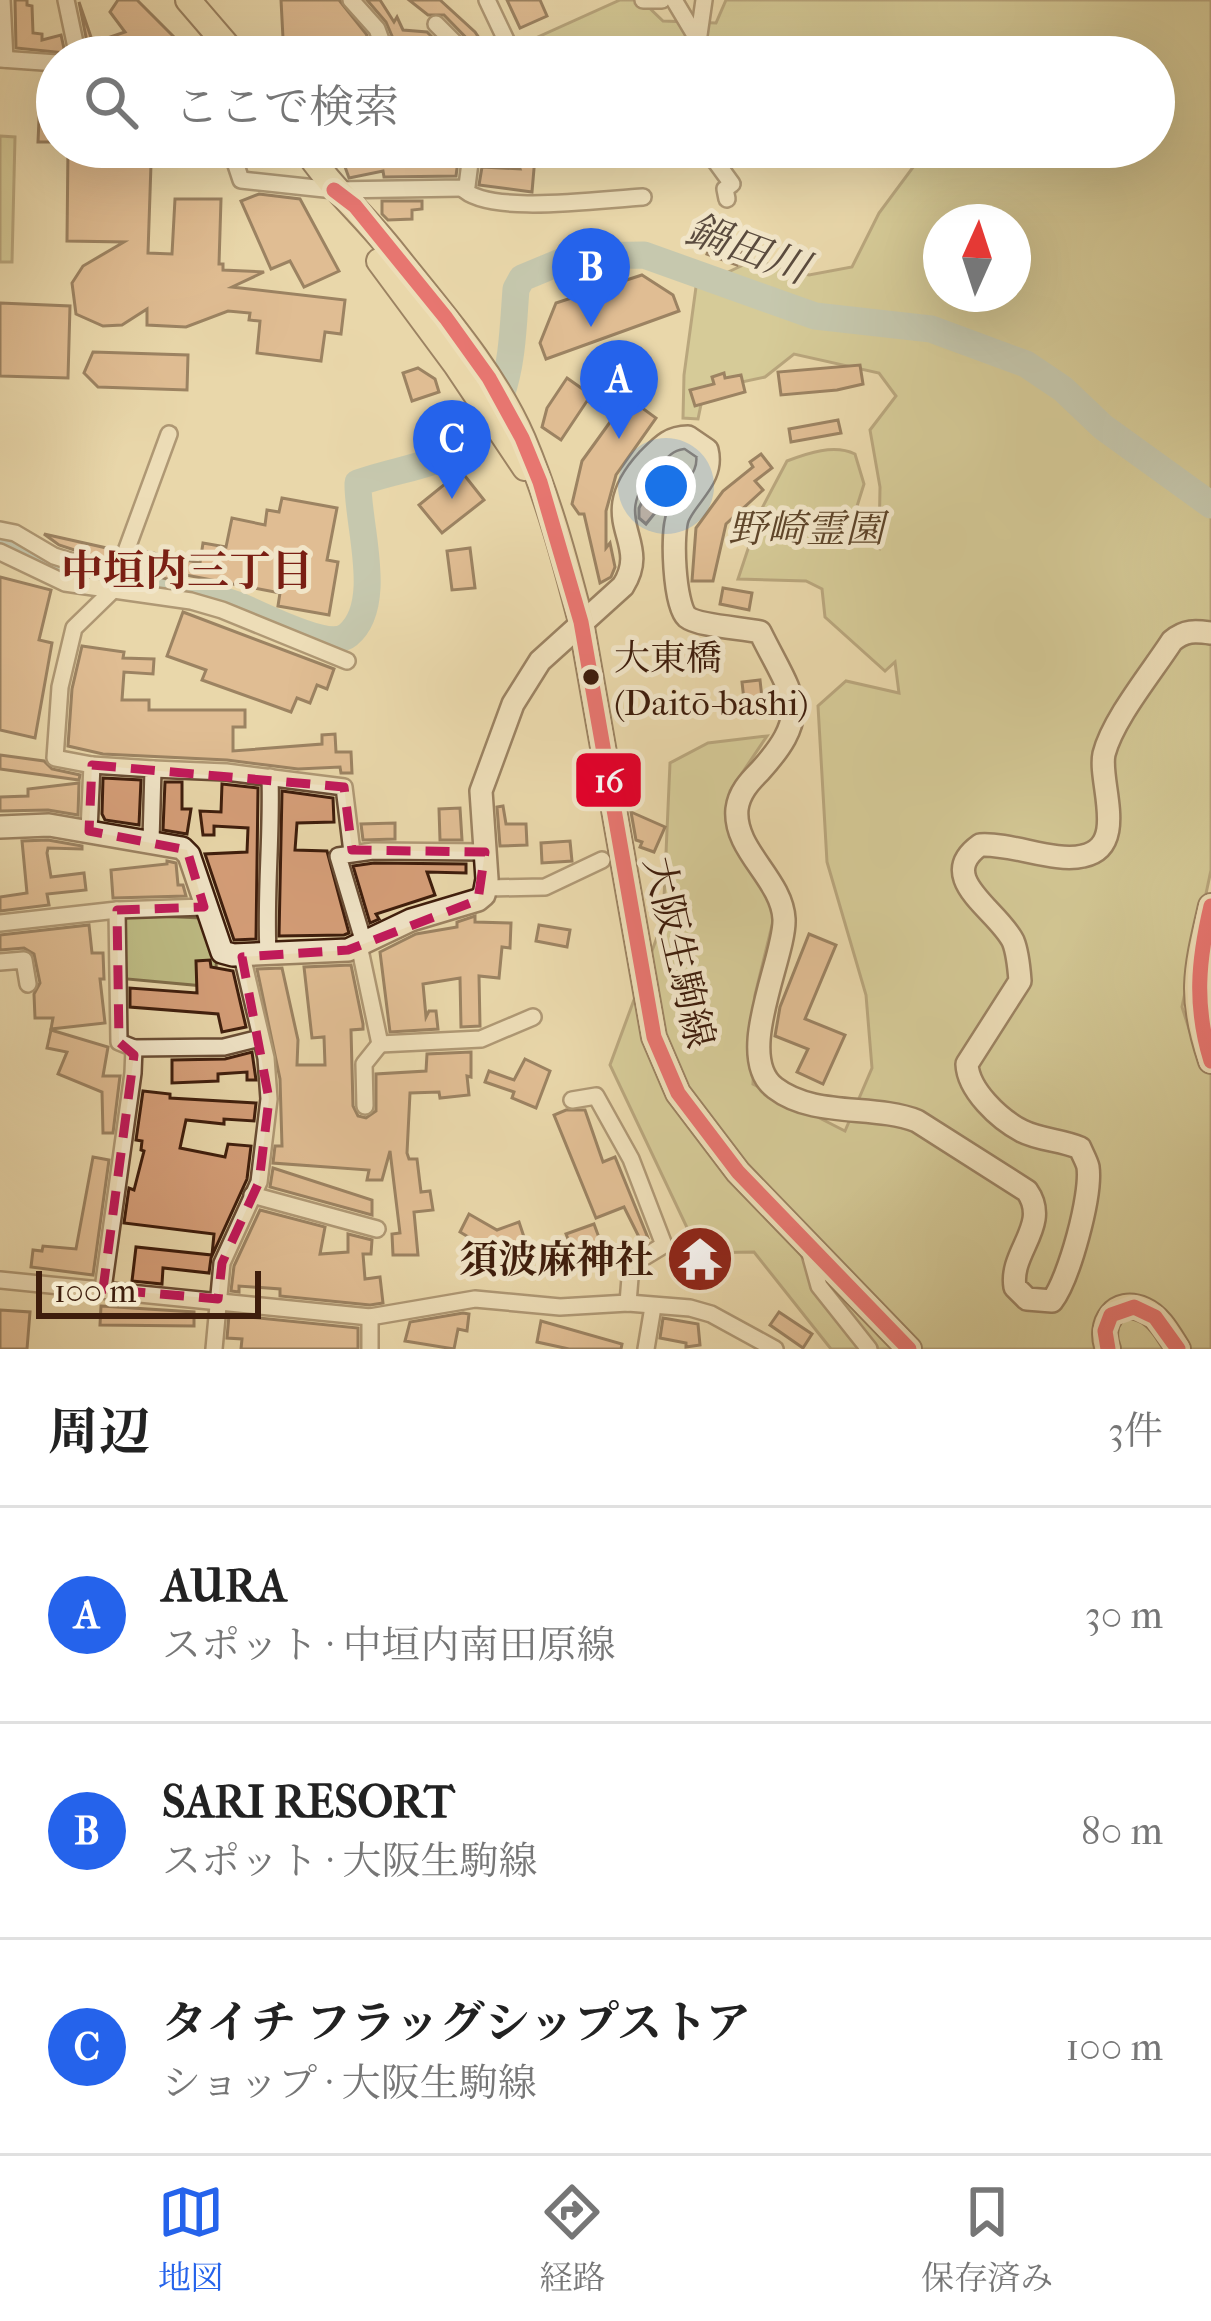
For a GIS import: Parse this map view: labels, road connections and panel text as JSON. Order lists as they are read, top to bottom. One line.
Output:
{"streets":{"main road":["大阪生駒線"]},"districts":["中垣内三丁目"],"water":["鍋田川"],"parks":["野崎霊園"],"places":{"other":["大東橋 (Daitō-bashi)"],"temple":["須波麻神社"]},"lines":["transit line 16"],"scale_bar":"100 m","north":"top","page":{"search":"ここで検索","pins":["B","A","C"],"scale":"100 m","heading":["周辺","3件"],"list":[{"mark":"A","name":"AURA","note":"スポット · 中垣内南田原線","value":"30 m"},{"mark":"B","name":"SARI RESORT","note":"スポット · 大阪生駒線","value":"80 m"},{"mark":"C","name":"タイチ フラッグシップストア","note":"ショップ · 大阪生駒線","value":"100 m"}],"nav":["地図","経路","保存済み"]}}
